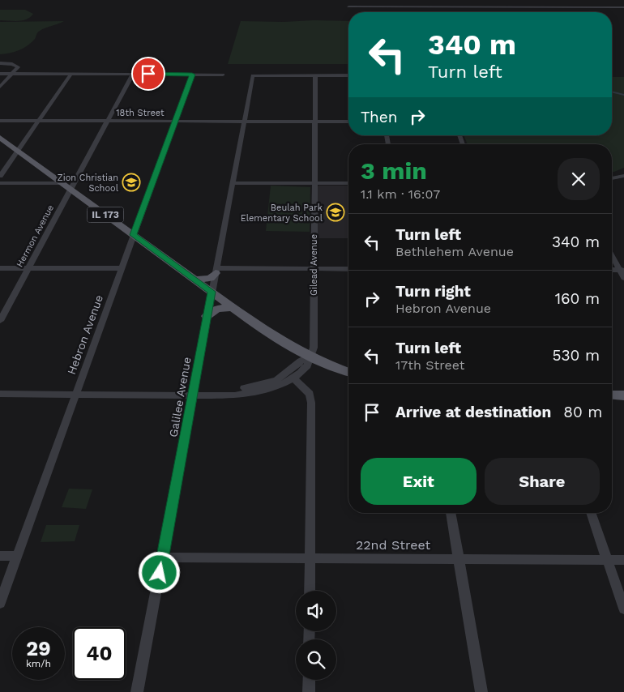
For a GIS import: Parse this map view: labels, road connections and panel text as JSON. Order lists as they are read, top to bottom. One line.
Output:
{"streets":{"main road":["IL 173"],"street":["18th Street","Hermon Avenue","Gilead Avenue","Hebron Avenue","Galilee Avenue","22nd Street"]},"crossings":[["18th Street","Hermon Avenue"],["18th Street","Gilead Avenue"],["18th Street","Hebron Avenue"],["18th Street","Galilee Avenue"],["IL 173","Hermon Avenue"],["IL 173","Gilead Avenue"],["IL 173","Hebron Avenue"],["IL 173","Galilee Avenue"],["Gilead Avenue","Hebron Avenue"],["Gilead Avenue","Galilee Avenue"],["Galilee Avenue","22nd Street"]],"places":{"school or university":["Zion Christian School","Beulah Park Elementary School"]},"page":{"turn":["340 m","Turn left"],"then":"Then","heading":["3 min","1.1 km · 16:07"],"list":[{"name":"Turn left","note":"Bethlehem Avenue","value":"340 m"},{"name":"Turn right","note":"Hebron Avenue","value":"160 m"},{"name":"Turn left","note":"17th Street","value":"530 m"},{"name":"Arrive at destination","value":"80 m"}],"buttons":["Exit","Share"],"speed":"29 km/h","limit":"40"}}
